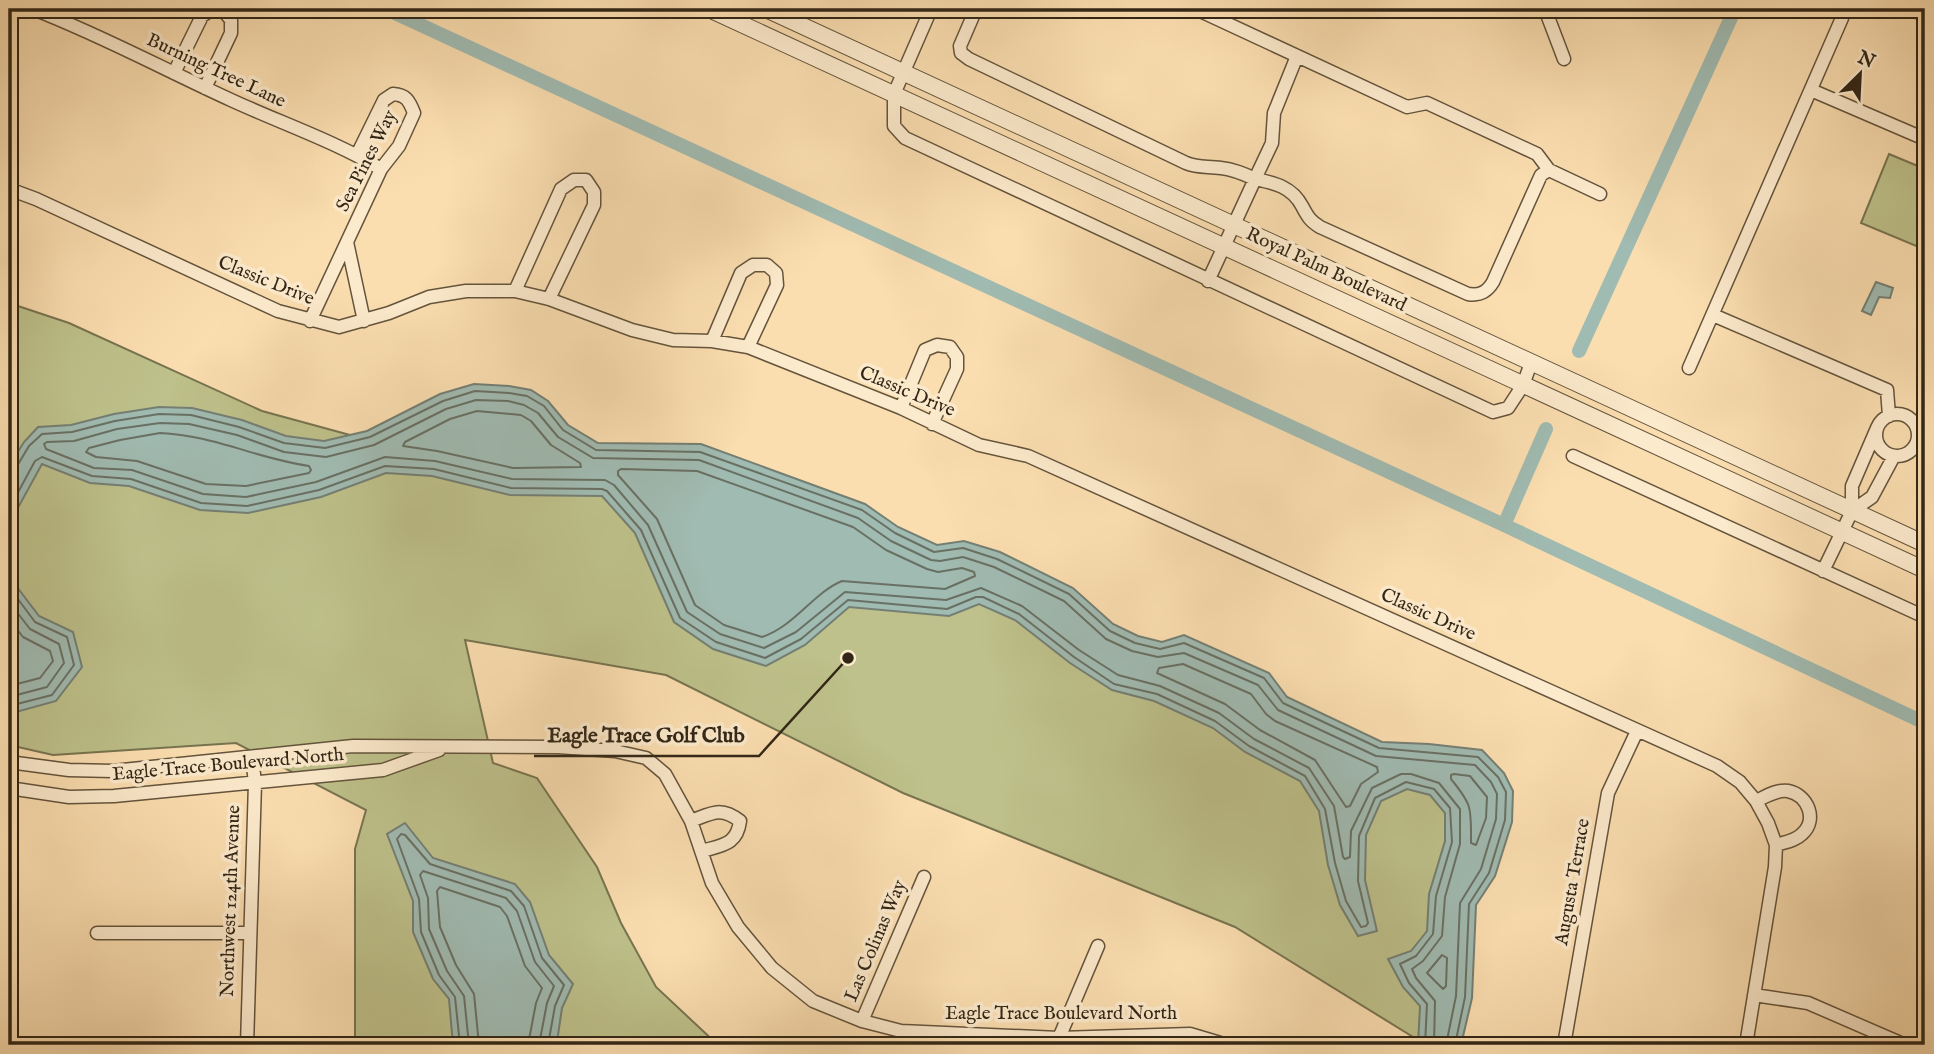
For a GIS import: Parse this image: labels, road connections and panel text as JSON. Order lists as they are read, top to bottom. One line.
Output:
{"streets":{"street":["Burning Tree Lane","Sea Pines Way","Royal Palm Boulevard","Classic Drive","Eagle Trace Boulevard North","Augusta Terrace","Northwest 124th Avenue","Las Colinas Way"]},"crossings":[["Burning Tree Lane","Sea Pines Way"],["Sea Pines Way","Classic Drive"],["Classic Drive","Augusta Terrace"],["Eagle Trace Boulevard North","Northwest 124th Avenue"],["Eagle Trace Boulevard North","Las Colinas Way"]],"places":["Eagle Trace Golf Club"],"north":"top right"}
